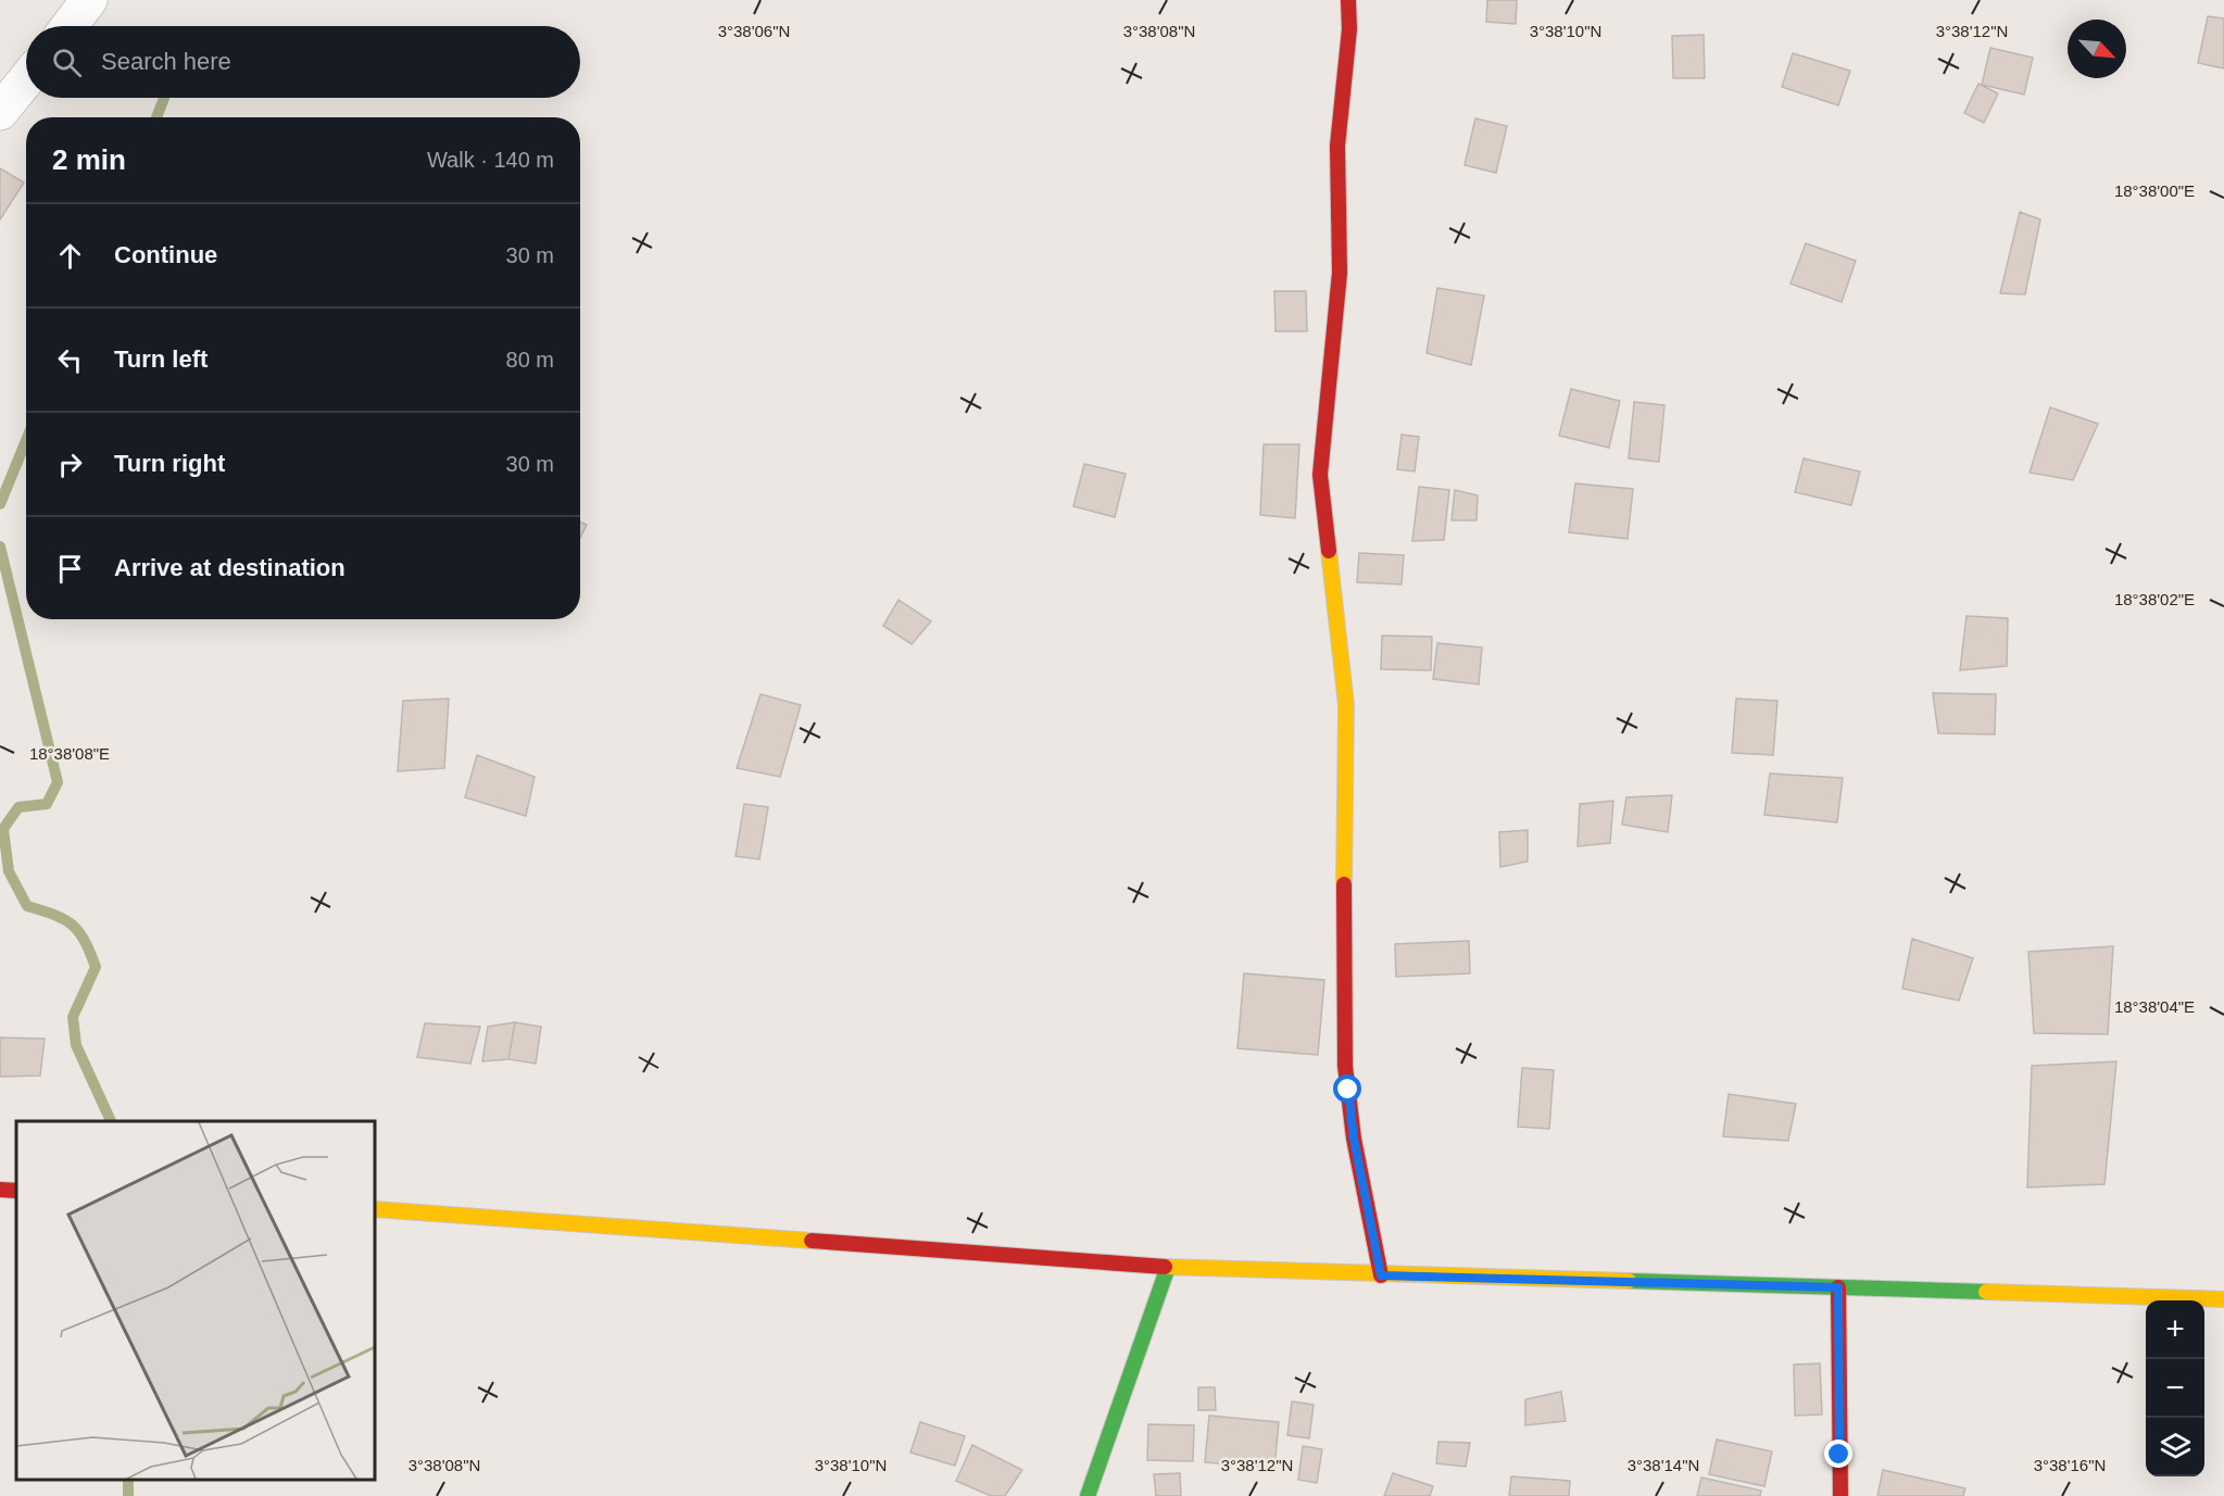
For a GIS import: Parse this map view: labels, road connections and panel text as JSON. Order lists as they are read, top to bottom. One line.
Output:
{"north":"bottom right","page":{"search":"Search here","heading":["2 min","Walk · 140 m"],"list":[["Continue","30 m"],["Turn left","80 m"],["Turn right","30 m"],"Arrive at destination"],"map_buttons":["+","−"]},"coordinates":["3°38'06\"N","3°38'08\"N","3°38'10\"N","3°38'12\"N","18°38'00\"E","18°38'02\"E","18°38'08\"E","18°38'04\"E","3°38'14\"N","3°38'16\"N"]}
